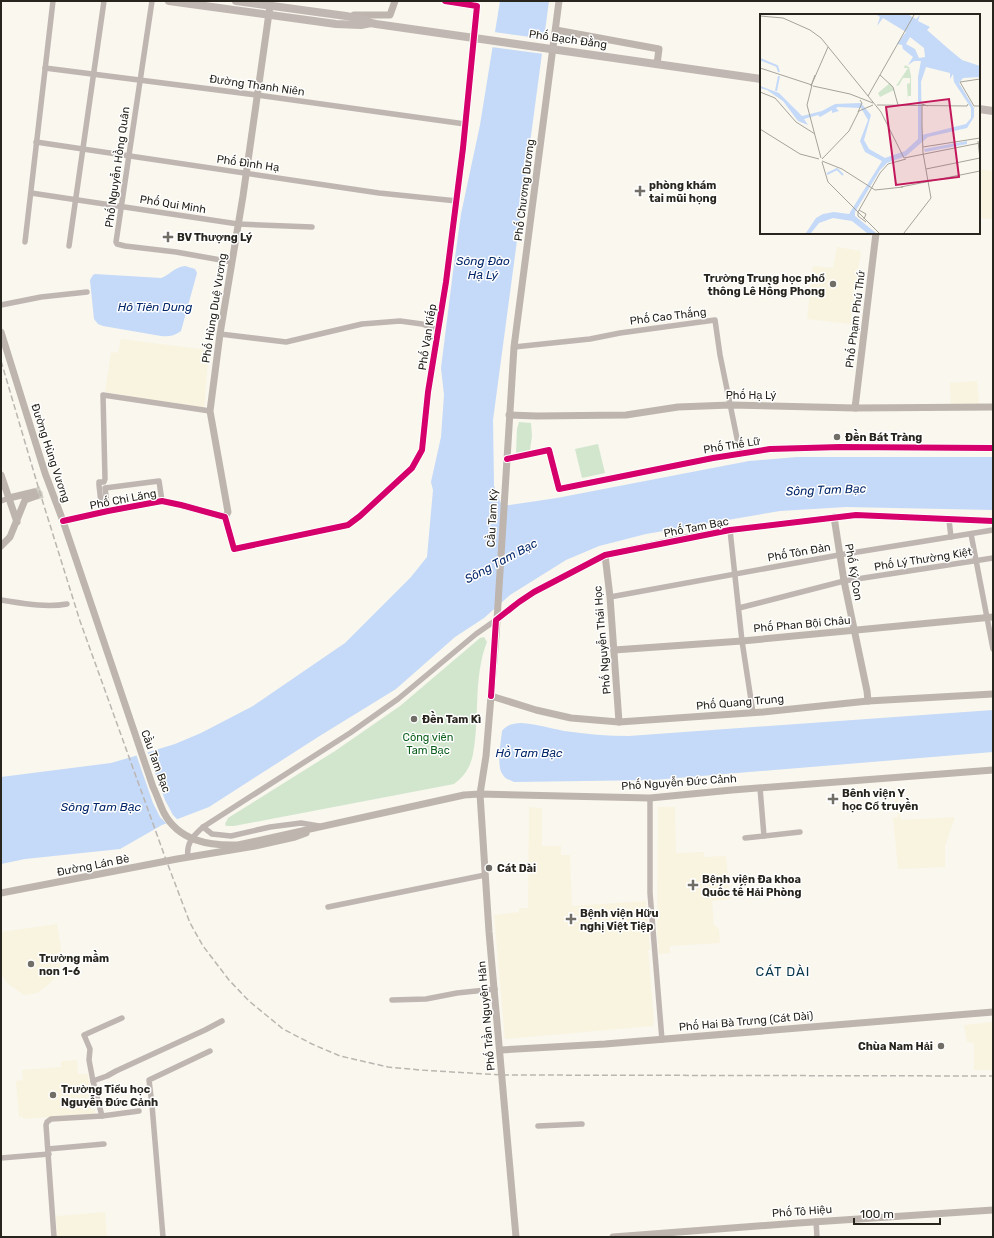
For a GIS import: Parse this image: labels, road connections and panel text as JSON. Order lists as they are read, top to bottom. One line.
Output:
{"streets":{"main road":["Phố Bạch Đằng","Phố Chương Dương","Phố Hùng Duệ Vương","Phố Phạm Phú Thứ","Phố Vạn Kiếp","Phố Hạ Lý","Phố Thế Lữ","Đường Hùng Vương","Phố Chi Lăng","Cầu Tam Kỳ","Phố Tam Bạc","Phố Ký Con","Phố Phan Bội Châu","Phố Nguyễn Thái Học","Phố Quang Trung","Cầu Tam Bạc","Phố Nguyễn Đức Cảnh","Đường Lán Bè","Phố Trần Nguyên Hãn","Phố Hai Bà Trưng (Cát Dài)","Phố Tô Hiệu"],"street":["Đường Thanh Niên","Phố Đình Hạ","Phố Nguyễn Hồng Quân","Phố Qui Minh","Phố Cao Thắng","Phố Tôn Đản","Phố Lý Thường Kiệt"]},"crossings":[["Phố Bạch Đằng","Phố Hùng Duệ Vương"],["Đường Thanh Niên","Phố Nguyễn Hồng Quân"],["Đường Thanh Niên","Phố Hùng Duệ Vương"],["Đường Thanh Niên","Phố Vạn Kiếp"],["Phố Đình Hạ","Phố Nguyễn Hồng Quân"],["Phố Đình Hạ","Phố Hùng Duệ Vương"],["Phố Đình Hạ","Phố Vạn Kiếp"],["Phố Nguyễn Hồng Quân","Phố Qui Minh"],["Phố Nguyễn Hồng Quân","Phố Hùng Duệ Vương"],["Phố Chương Dương","Phố Cao Thắng"],["Phố Chương Dương","Phố Hạ Lý"],["Phố Chương Dương","Phố Thế Lữ"],["Phố Chương Dương","Cầu Tam Kỳ"],["Phố Qui Minh","Phố Hùng Duệ Vương"],["Phố Hùng Duệ Vương","Phố Vạn Kiếp"],["Phố Hùng Duệ Vương","Phố Chi Lăng"],["Phố Cao Thắng","Phố Hạ Lý"],["Phố Cao Thắng","Phố Thế Lữ"],["Phố Phạm Phú Thứ","Phố Hạ Lý"],["Phố Vạn Kiếp","Phố Chi Lăng"],["Đường Hùng Vương","Phố Chi Lăng"],["Đường Hùng Vương","Cầu Tam Bạc"],["Cầu Tam Kỳ","Phố Tam Bạc"],["Phố Tam Bạc","Phố Ký Con"],["Phố Tam Bạc","Phố Nguyễn Thái Học"],["Phố Tôn Đản","Phố Ký Con"],["Phố Tôn Đản","Phố Nguyễn Thái Học"],["Phố Lý Thường Kiệt","Phố Ký Con"],["Phố Ký Con","Phố Phan Bội Châu"],["Phố Ký Con","Phố Quang Trung"],["Phố Phan Bội Châu","Phố Nguyễn Thái Học"],["Phố Nguyễn Thái Học","Phố Quang Trung"],["Cầu Tam Bạc","Phố Nguyễn Đức Cảnh"],["Phố Nguyễn Đức Cảnh","Đường Lán Bè"],["Phố Nguyễn Đức Cảnh","Phố Trần Nguyên Hãn"],["Phố Trần Nguyên Hãn","Phố Hai Bà Trưng (Cát Dài)"]],"districts":["CÁT DÀI"],"water":["Sông Đào Hạ Lý","Hô Tiên Dung","Sông Tam Bạc","Hồ Tam Bạc"],"parks":["Công viên Tam Bạc"],"places":{"health":["phòng khám tai mũi họng","BV Thượng Lý","Bênh viện Y học Cổ truyền","Bệnh viện Đa khoa Quốc tế Hải Phòng","Bệnh viện Hữu nghị Việt Tiệp"],"other":["Trường Trung học phổ thông Lê Hồng Phong","Đền Bát Tràng","Đền Tam Kì","Cát Dài","Trường mầm non 1-6","Chùa Nam Hải","Trường Tiểu học Nguyễn Đức Cảnh"]},"scale_bar":"100 m"}
